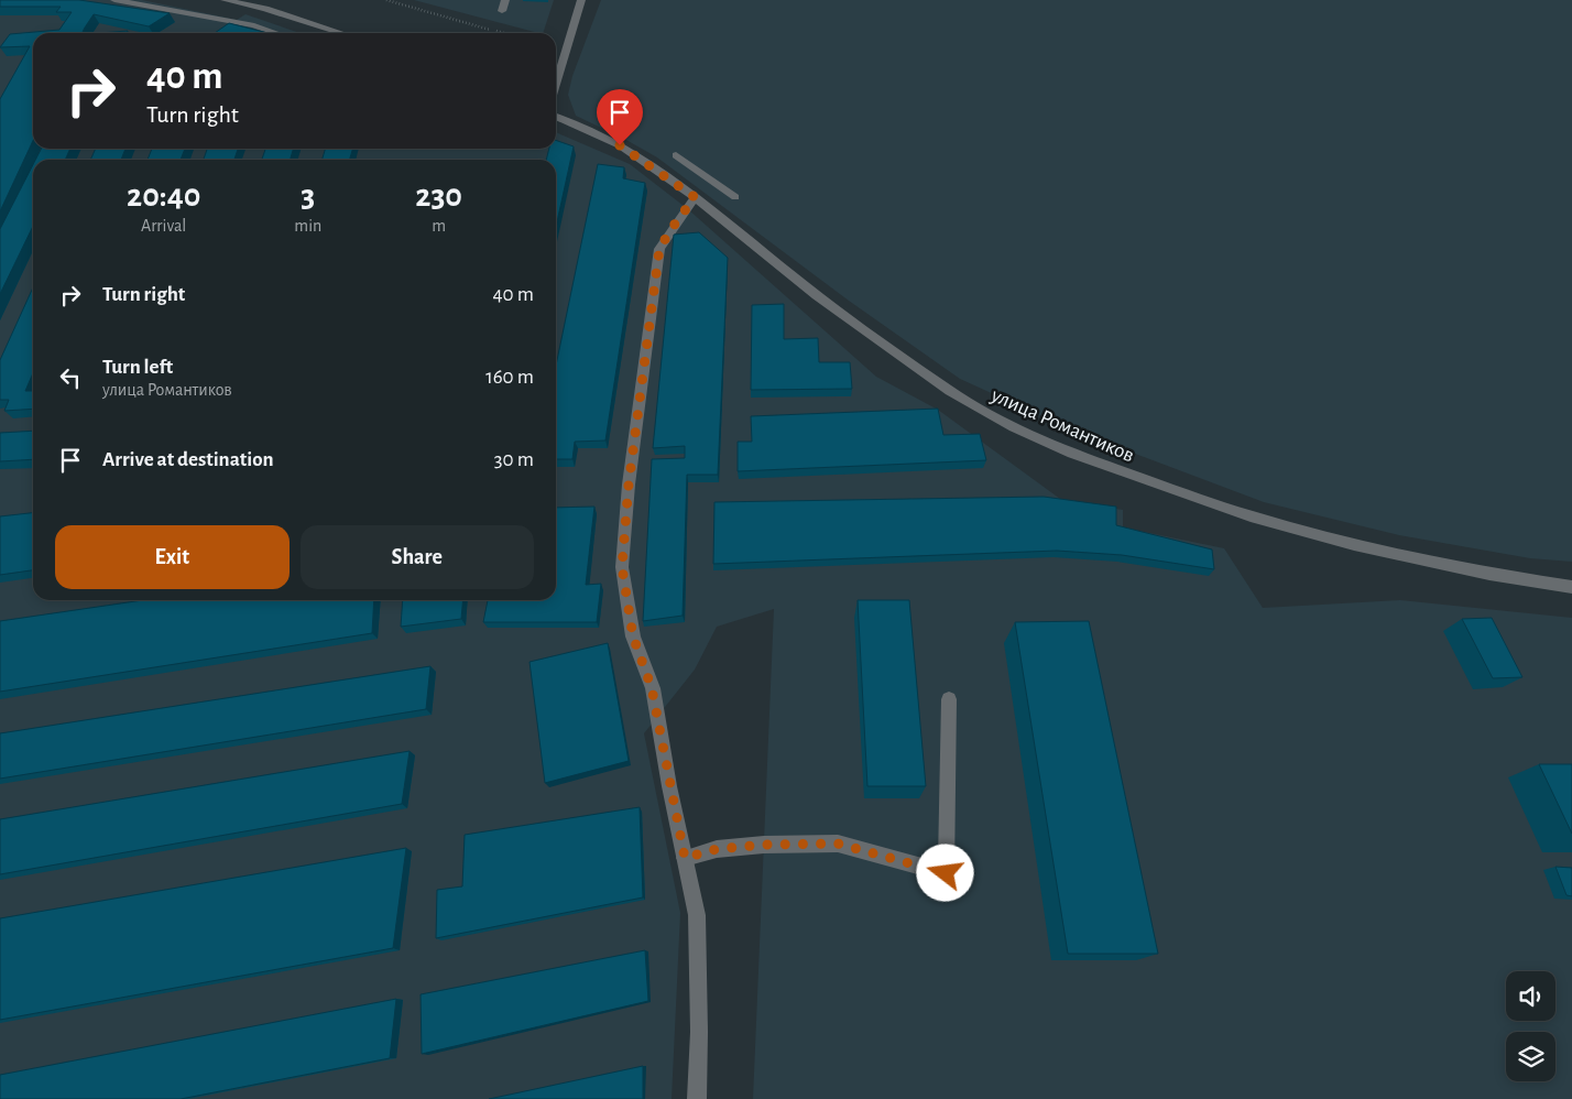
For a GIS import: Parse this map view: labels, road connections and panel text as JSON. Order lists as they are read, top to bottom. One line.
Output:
{"streets":{"street":["улица Романтиков"]},"page":{"turn":["40 m","Turn right"],"eta":["20:40","Arrival","3","min","230","m"],"list":[{"name":"Turn right","value":"40 m"},{"name":"Turn left","note":"улица Романтиков","value":"160 m"},{"name":"Arrive at destination","value":"30 m"}],"buttons":["Exit","Share"]}}
